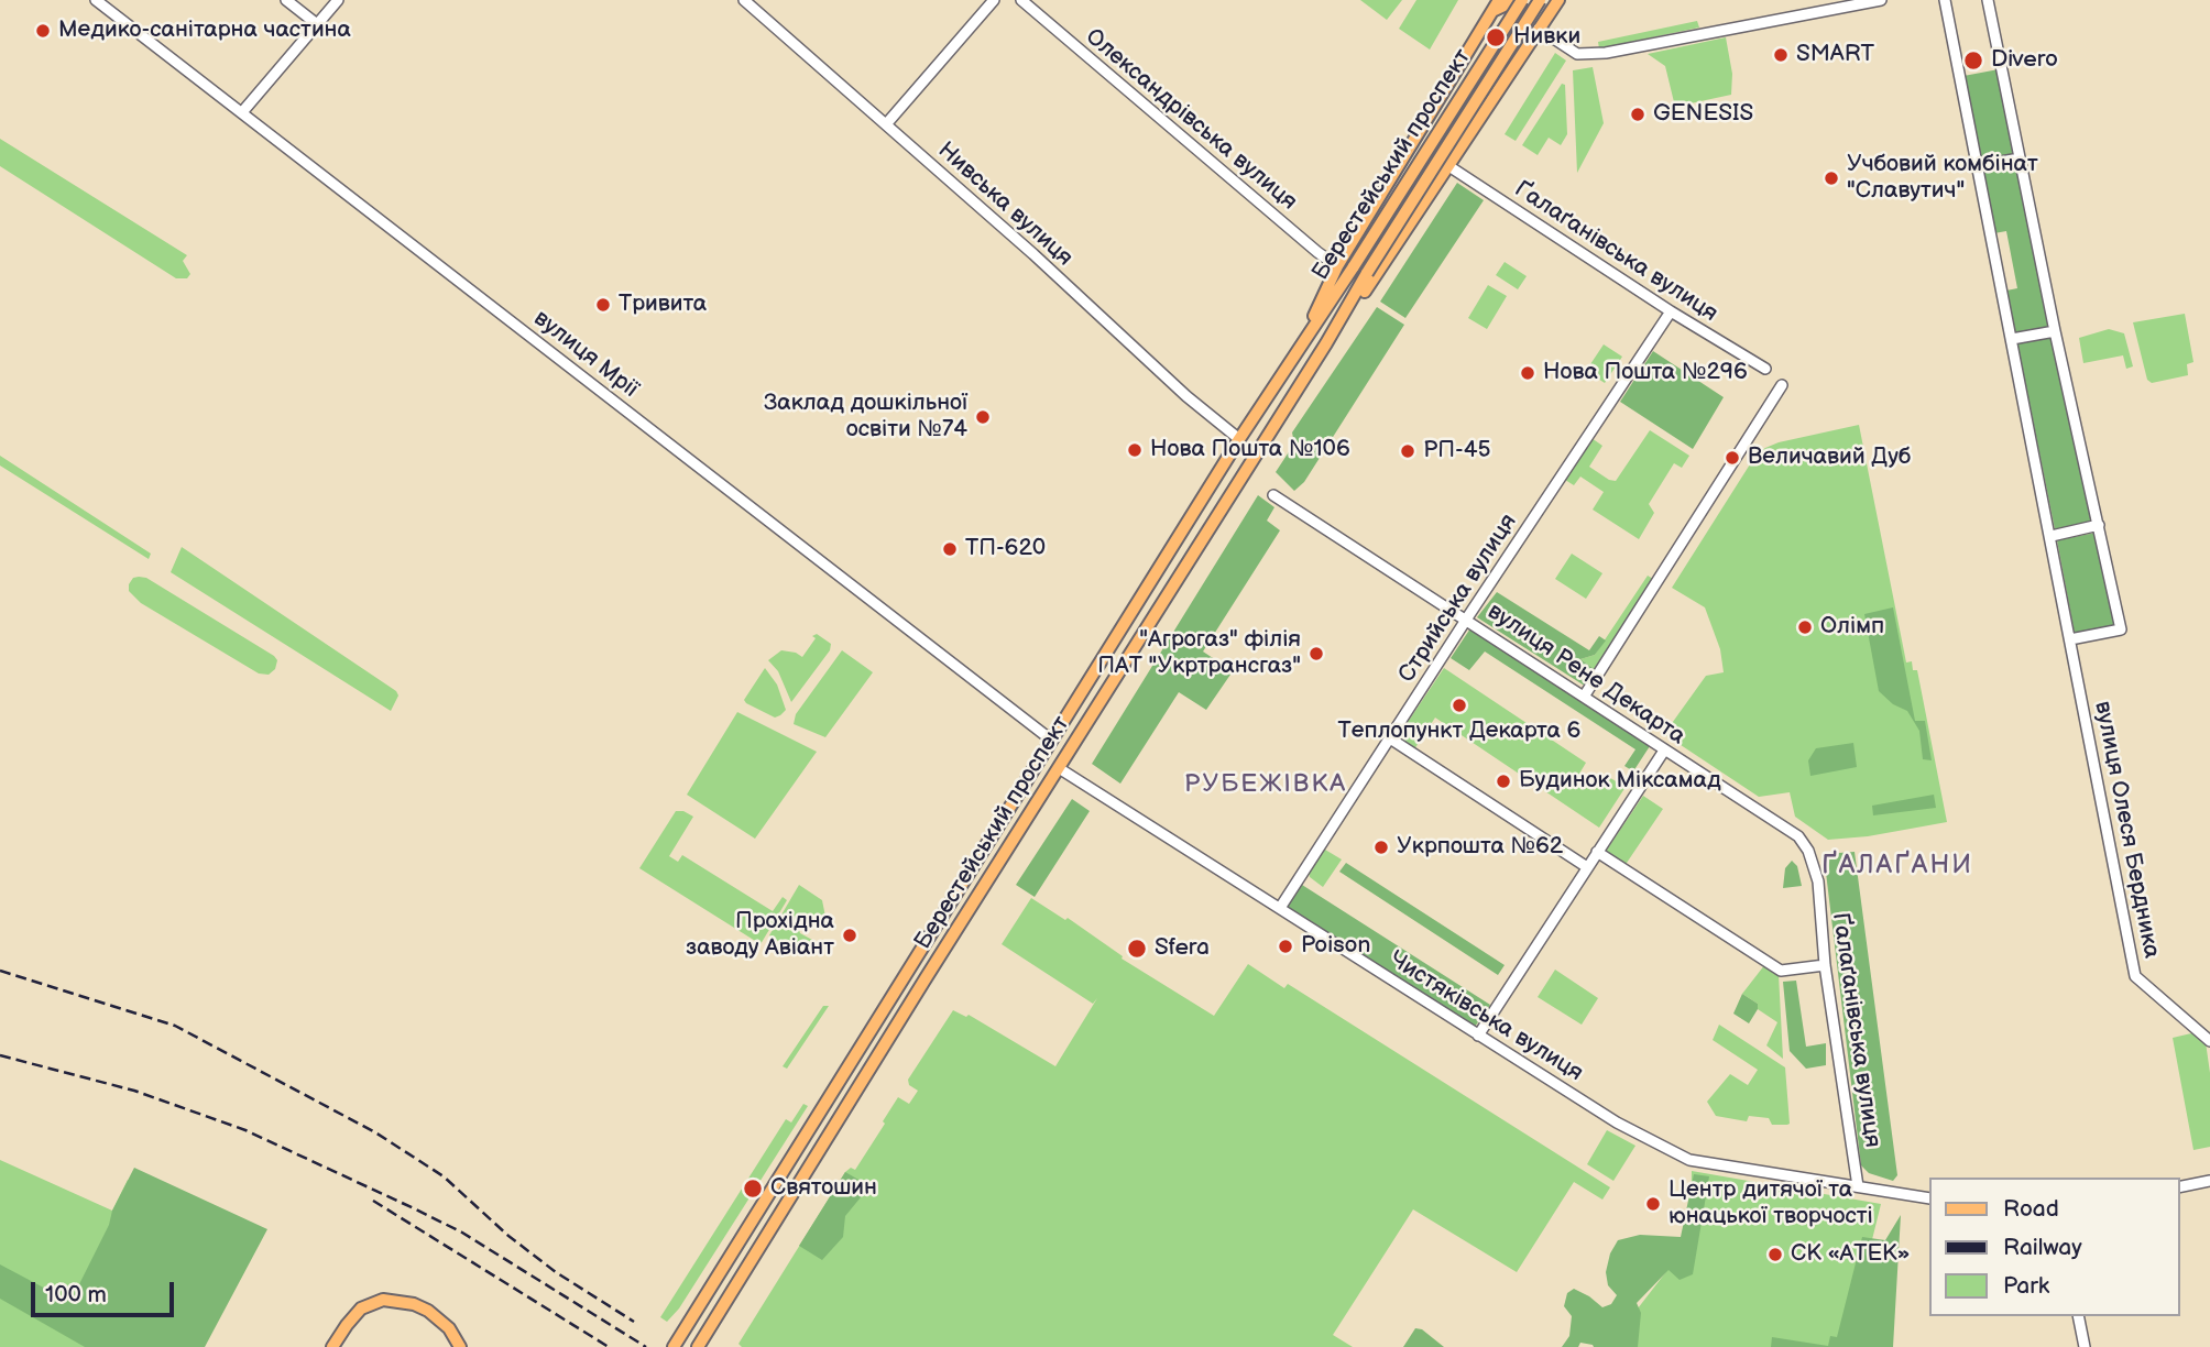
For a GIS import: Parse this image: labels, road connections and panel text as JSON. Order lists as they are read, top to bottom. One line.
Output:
{"streets":{"main road":["Берестейський проспект"],"street":["Олександрівська вулиця","Нивська вулиця","Ґалаґанівська вулиця","вулиця Мрії","Стрийська вулиця","вулиця Рене Декарта","вулиця Олеся Бердника","Чистяківська вулиця"]},"crossings":[["Олександрівська вулиця","Берестейський проспект"],["Берестейський проспект","Нивська вулиця"],["Берестейський проспект","Ґалаґанівська вулиця"],["Берестейський проспект","вулиця Мрії"],["Берестейський проспект","Чистяківська вулиця"],["Ґалаґанівська вулиця","Стрийська вулиця"],["Ґалаґанівська вулиця","вулиця Рене Декарта"],["Ґалаґанівська вулиця","Чистяківська вулиця"],["Стрийська вулиця","вулиця Рене Декарта"],["Стрийська вулиця","Чистяківська вулиця"]],"districts":["РУБЕЖІВКА","ҐАЛАҐАНИ"],"places":["Медико-санітарна частина","Нивки","SMART","Divero","GENESIS","Учбовий комбінат \"Славутич\"","Тривита","Нова Пошта №296","Заклад дошкільної освіти №74","Нова Пошта №106","РП-45","Величавий Дуб","ТП-620","Олімп","\"Агрогаз\" філія ПАТ \"Укртрансгаз\"","Теплопункт Декарта 6","Будинок Міксамад","Укрпошта №62","Прохідна заводу Авіант","Poison","Sfera","Святошин","Центр дитячої та юнацької творчості","СК «АТЕК»"],"legend":["Road","Railway","Park"],"scale_bar":"100 m"}
